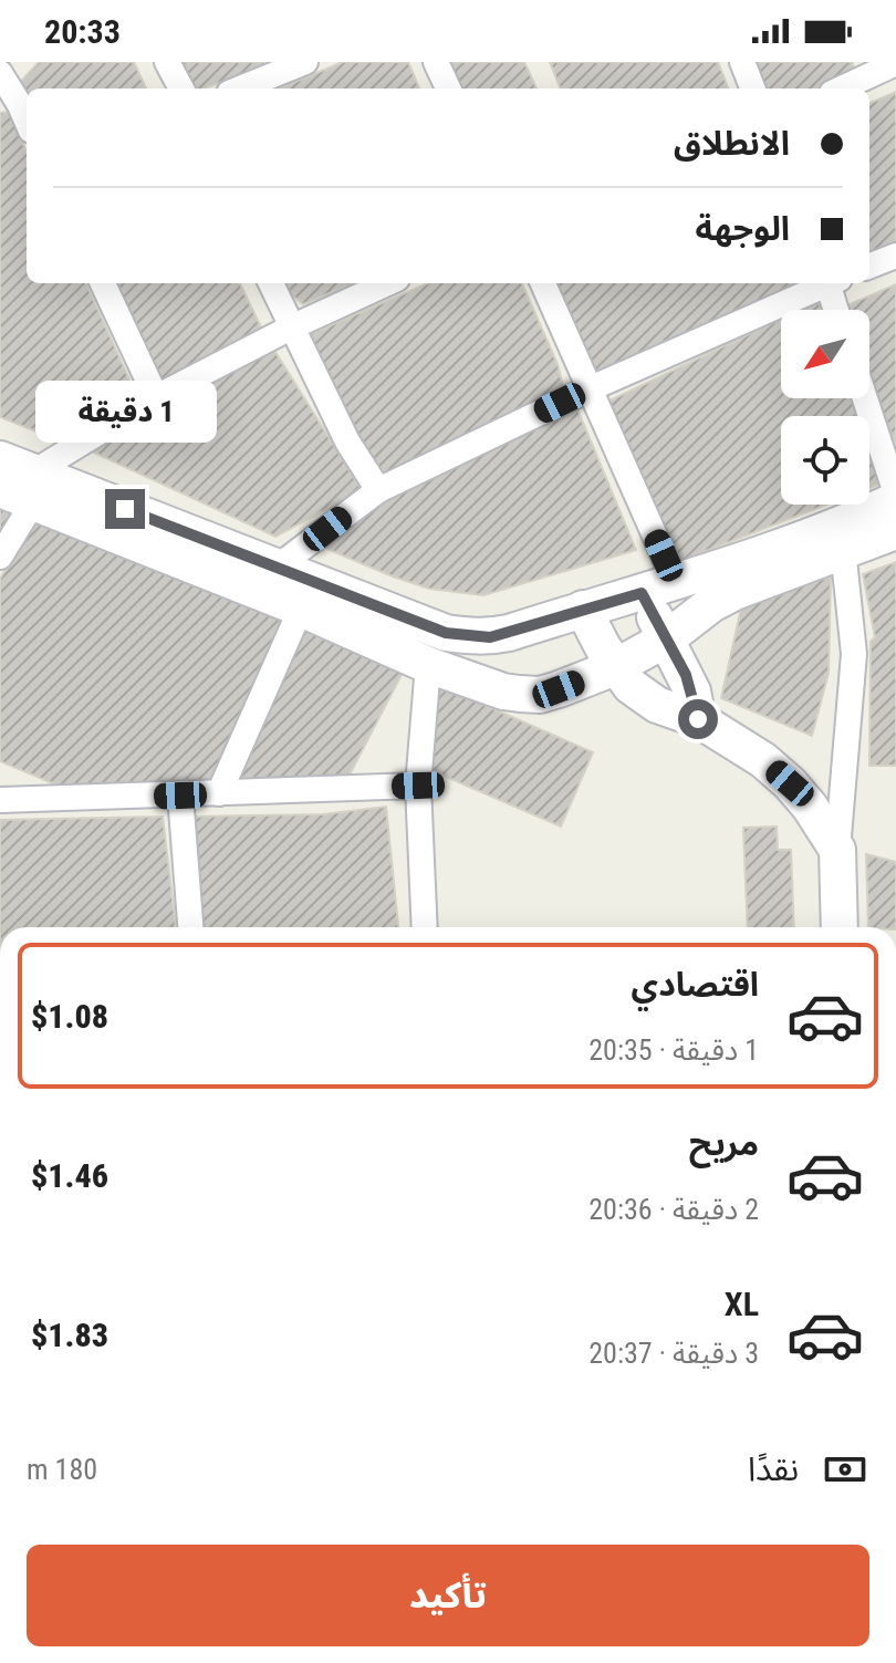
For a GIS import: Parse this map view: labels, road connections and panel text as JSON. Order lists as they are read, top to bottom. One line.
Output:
{"north":"bottom left","page":{"status":"20:33","banner":["الانطلاق","الوجهة"],"bubble":"1 دقيقة","list":[{"name":"اقتصادي","note":"1 دقيقة · 20:35","value":"$1.08"},{"name":"مريح","note":"2 دقيقة · 20:36","value":"$1.46"},{"name":"XL","note":"3 دقيقة · 20:37","value":"$1.83"}],"pay":["نقدًا","180 m"],"buttons":"تأكيد"}}
